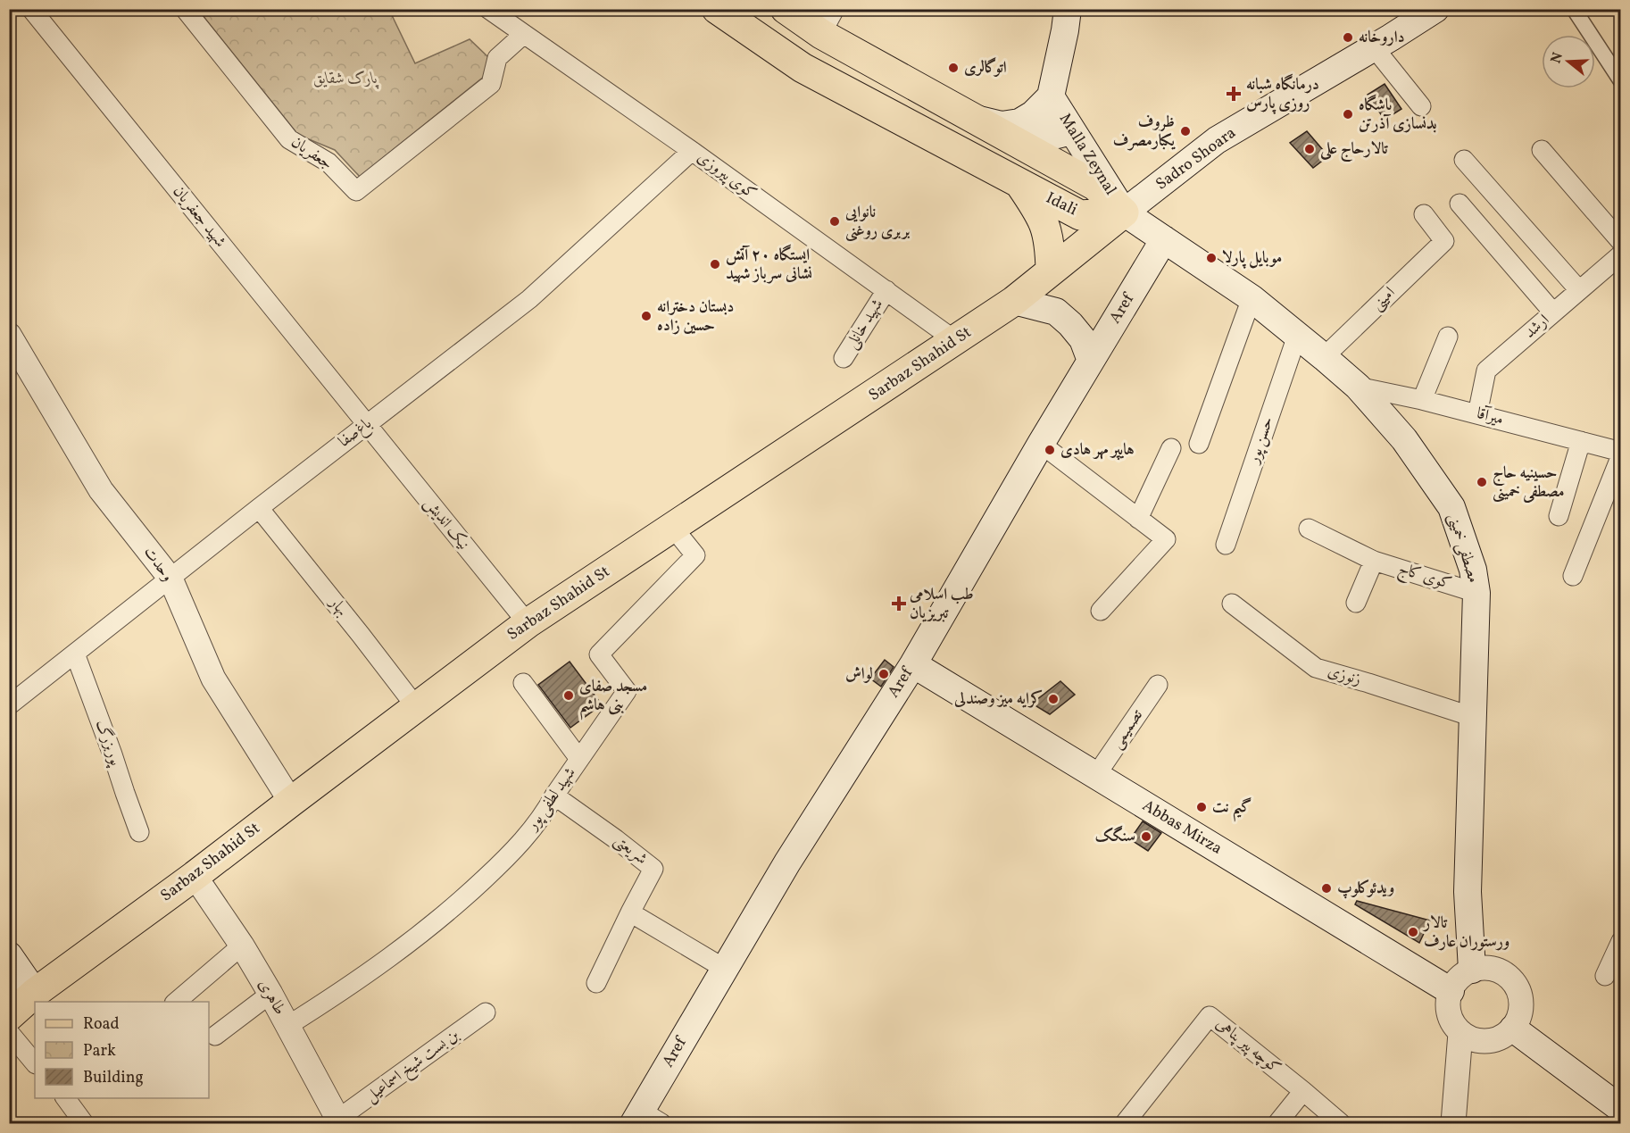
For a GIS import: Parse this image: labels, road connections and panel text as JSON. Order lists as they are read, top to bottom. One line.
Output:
{"streets":{"main road":["Malla Zeynal","Sadro Shoara","Idali","Aref","Sarbaz Shahid St","مصطفی خمینی","Abbas Mirza"],"street":["جعفریان","کوی پیروزی","شهید جعفریان","امینی","شهید خانلی","ارشد","میرآقا","باغ‌صفا","حسن پور","نیک اندیش","وحدت","کوی کاج","بهار","زنوزی","تصمیمی","پوربزرگ","شهید لطفی پور","شریعتی","طاهری","کوچه پیر پناهی","بن بست شیخ اسماعیل"]},"crossings":[["جعفریان","کوی پیروزی"],["Malla Zeynal","Sadro Shoara"],["Malla Zeynal","Idali"],["Malla Zeynal","Sarbaz Shahid St"],["Malla Zeynal","مصطفی خمینی"],["Sadro Shoara","Idali"],["Sadro Shoara","Sarbaz Shahid St"],["Sadro Shoara","مصطفی خمینی"],["کوی پیروزی","شهید خانلی"],["کوی پیروزی","Sarbaz Shahid St"],["کوی پیروزی","باغ‌صفا"],["Idali","Sarbaz Shahid St"],["Idali","مصطفی خمینی"],["شهید جعفریان","باغ‌صفا"],["شهید جعفریان","نیک اندیش"],["امینی","مصطفی خمینی"],["Aref","مصطفی خمینی"],["Aref","Abbas Mirza"],["ارشد","میرآقا"],["Sarbaz Shahid St","نیک اندیش"],["Sarbaz Shahid St","مصطفی خمینی"],["Sarbaz Shahid St","وحدت"],["Sarbaz Shahid St","بهار"],["Sarbaz Shahid St","شهید لطفی پور"],["Sarbaz Shahid St","طاهری"],["میرآقا","مصطفی خمینی"],["باغ‌صفا","نیک اندیش"],["باغ‌صفا","وحدت"],["باغ‌صفا","بهار"],["باغ‌صفا","پوربزرگ"],["حسن پور","مصطفی خمینی"],["مصطفی خمینی","کوی کاج"],["مصطفی خمینی","زنوزی"],["مصطفی خمینی","Abbas Mirza"],["تصمیمی","Abbas Mirza"],["شهید لطفی پور","شریعتی"],["شهید لطفی پور","طاهری"],["طاهری","بن بست شیخ اسماعیل"]],"parks":["پارک شقایق"],"places":{"other":["داروخانه","اتوگالری","باشگاه بدنسازی آذرتن","ظروف یکبارمصرف","تالارحاج علی","نانوایی بربری روغنی","موبایل پارلا","ایستگاه ۲۰ آتش نشانی سرباز شهید","دبستان دخترانه حسین زاده","هایپر مهر هادی","حسینیه حاج مصطفی خمینی","لواش","مسجد صفای بنی هاشم","کرایه میز وصندلی","گیم نت","سنگک","ویدئوکلوپ","تالار ورستوران عارف"],"health":["درمانگاه شبانه روزی پارس","طب اسلامی تبریزیان"]},"legend":["Road","Park","Building"],"north":"left"}
